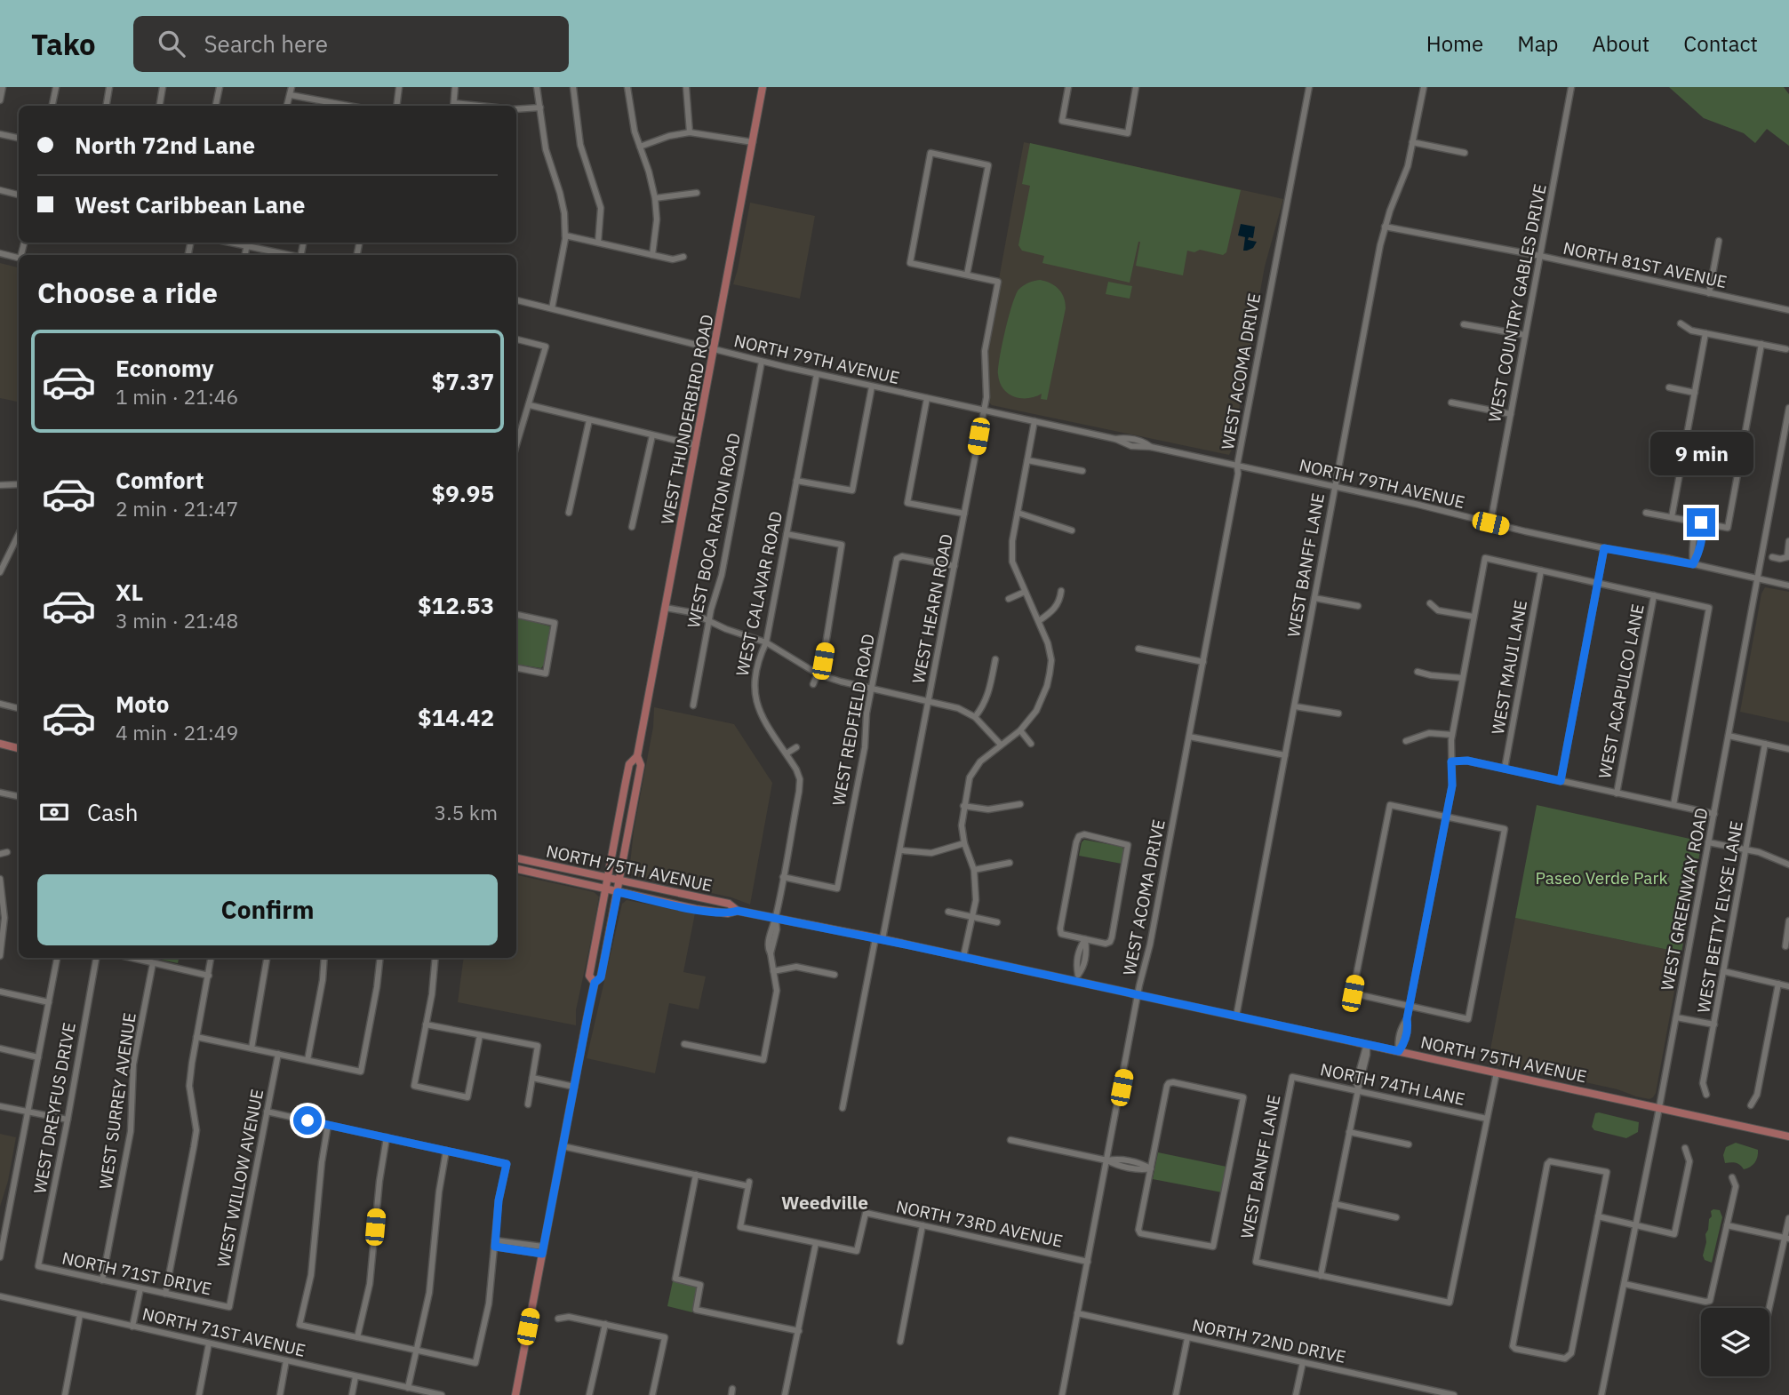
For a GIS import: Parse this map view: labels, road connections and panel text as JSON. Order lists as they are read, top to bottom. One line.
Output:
{"streets":{"main road":["WEST THUNDERBIRD ROAD","NORTH 75TH AVENUE"],"street":["NORTH 81ST AVENUE","WEST COUNTRY GABLES DRIVE","NORTH 79TH AVENUE","WEST ACOMA DRIVE","WEST BOCA RATON ROAD","WEST BANFF LANE","WEST CALAVAR ROAD","WEST HEARN ROAD","WEST MAUI LANE","WEST ACAPULCO LANE","WEST REDFIELD ROAD","WEST GREENWAY ROAD","WEST BETTY ELYSE LANE","NORTH 74TH LANE","WEST SURREY AVENUE","WEST DREYFUS DRIVE","WEST WILLOW AVENUE","NORTH 73RD AVENUE","NORTH 71ST DRIVE","NORTH 71ST AVENUE","NORTH 72ND DRIVE"]},"crossings":[["NORTH 81ST AVENUE","WEST COUNTRY GABLES DRIVE"],["NORTH 81ST AVENUE","WEST BANFF LANE"],["WEST COUNTRY GABLES DRIVE","NORTH 79TH AVENUE"],["NORTH 79TH AVENUE","WEST ACOMA DRIVE"],["NORTH 79TH AVENUE","WEST THUNDERBIRD ROAD"],["NORTH 79TH AVENUE","WEST BOCA RATON ROAD"],["NORTH 79TH AVENUE","WEST BANFF LANE"],["NORTH 79TH AVENUE","WEST CALAVAR ROAD"],["NORTH 79TH AVENUE","WEST HEARN ROAD"],["NORTH 79TH AVENUE","WEST GREENWAY ROAD"],["WEST ACOMA DRIVE","NORTH 75TH AVENUE"],["WEST ACOMA DRIVE","NORTH 73RD AVENUE"],["WEST ACOMA DRIVE","NORTH 72ND DRIVE"],["WEST THUNDERBIRD ROAD","NORTH 75TH AVENUE"],["WEST BANFF LANE","NORTH 75TH AVENUE"],["WEST BANFF LANE","NORTH 74TH LANE"],["WEST CALAVAR ROAD","WEST REDFIELD ROAD"],["WEST CALAVAR ROAD","NORTH 75TH AVENUE"],["WEST HEARN ROAD","WEST REDFIELD ROAD"],["WEST HEARN ROAD","NORTH 75TH AVENUE"],["NORTH 75TH AVENUE","WEST GREENWAY ROAD"],["WEST SURREY AVENUE","NORTH 71ST DRIVE"],["WEST DREYFUS DRIVE","NORTH 71ST DRIVE"],["WEST WILLOW AVENUE","NORTH 71ST DRIVE"]],"districts":["Weedville"],"parks":["Paseo Verde Park"],"page":{"header":"Tako","search":"Search here","nav":["Home","Map","About","Contact"],"banner":["North 72nd Lane","West Caribbean Lane"],"heading":"Choose a ride","list":[{"name":"Economy","note":"1 min · 21:46","value":"$7.37"},{"name":"Comfort","note":"2 min · 21:47","value":"$9.95"},{"name":"XL","note":"3 min · 21:48","value":"$12.53"},{"name":"Moto","note":"4 min · 21:49","value":"$14.42"}],"bubble":"9 min","pay":["Cash","3.5 km"],"buttons":"Confirm"}}
